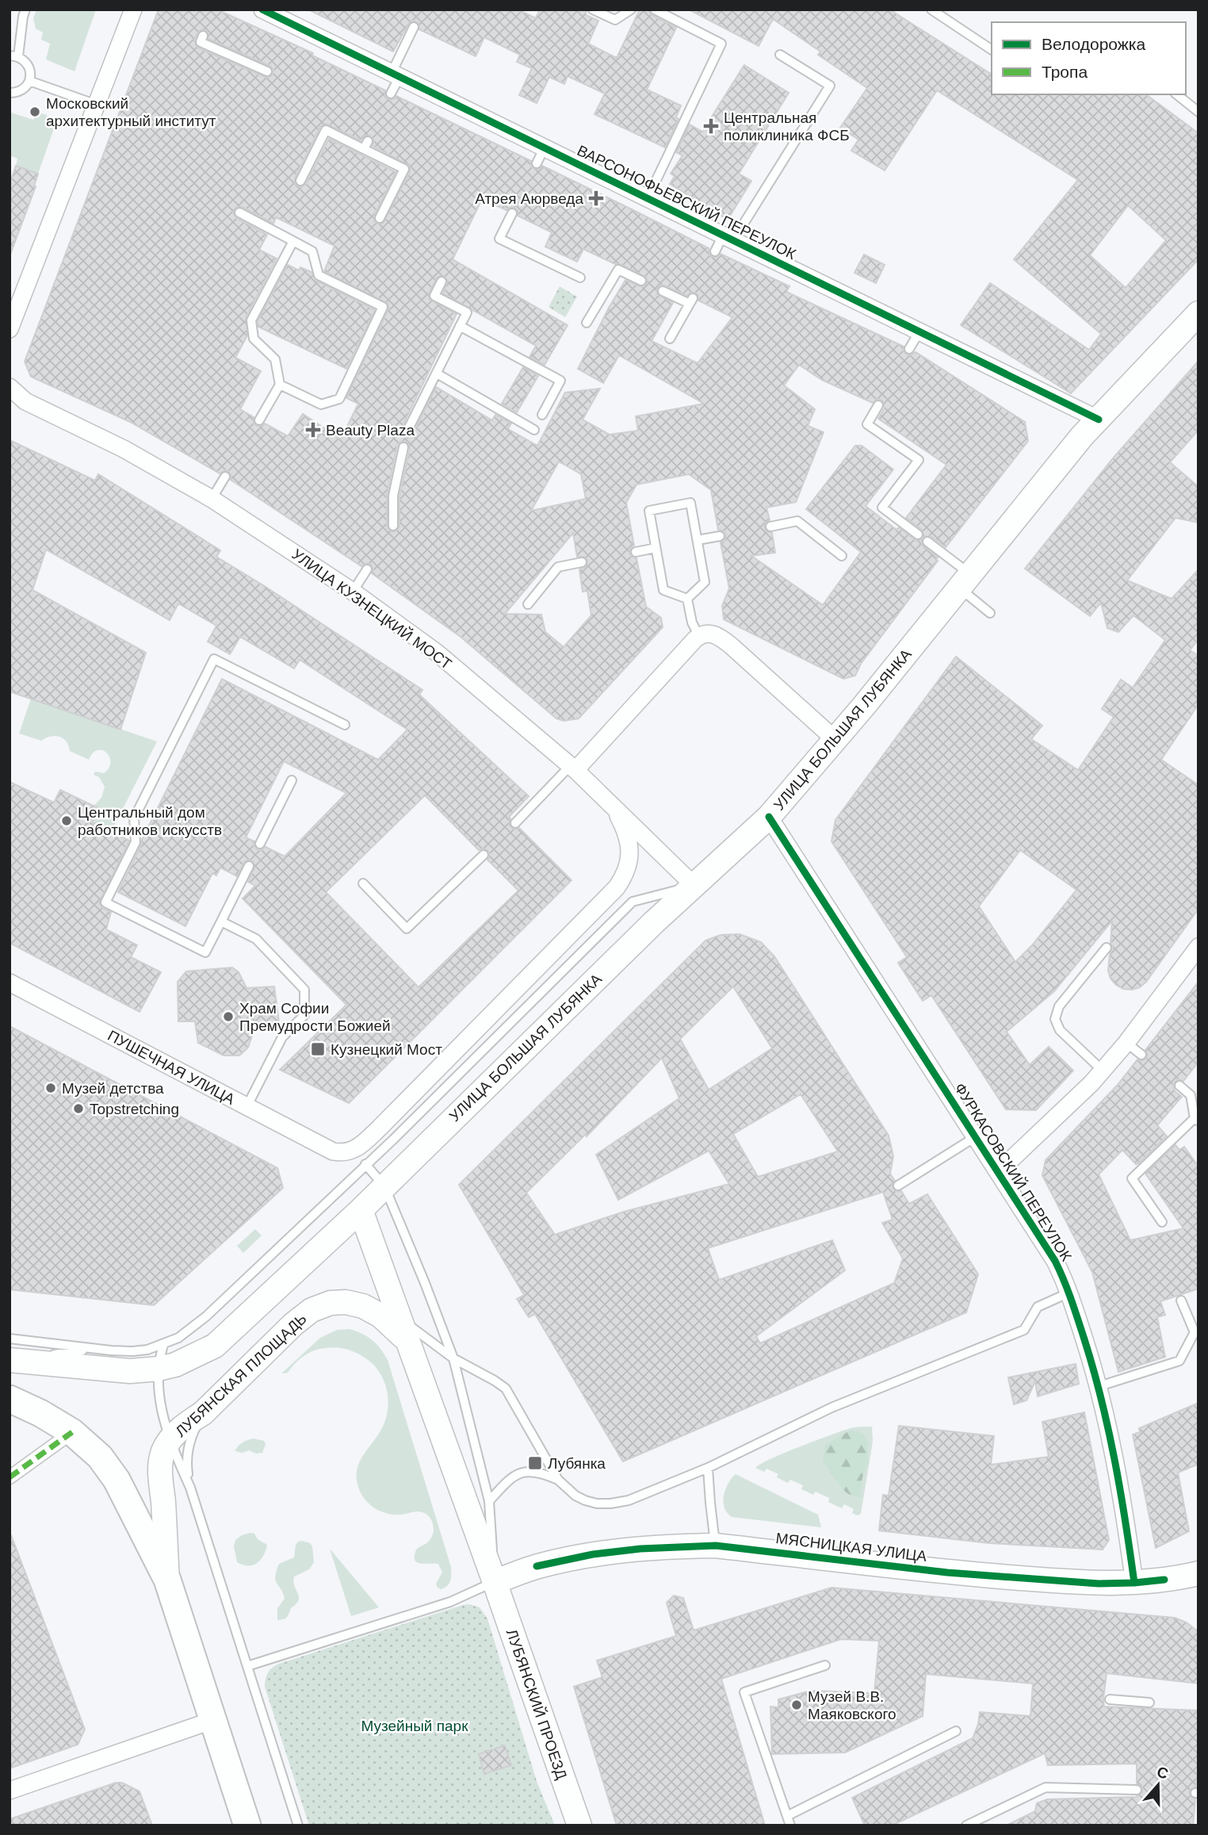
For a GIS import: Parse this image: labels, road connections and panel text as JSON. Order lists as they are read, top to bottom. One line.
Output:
{"streets":{"main road":["УЛИЦА БОЛЬШАЯ ЛУБЯНКА","ЛУБЯНСКАЯ ПЛОЩАДЬ","МЯСНИЦКАЯ УЛИЦА","ЛУБЯНСКИЙ ПРОЕЗД"],"street":["ВАРСОНОФЬЕВСКИЙ ПЕРЕУЛОК","УЛИЦА КУЗНЕЦКИЙ МОСТ","ПУШЕЧНАЯ УЛИЦА","ФУРКАСОВСКИЙ ПЕРЕУЛОК"]},"crossings":[["ВАРСОНОФЬЕВСКИЙ ПЕРЕУЛОК","УЛИЦА БОЛЬШАЯ ЛУБЯНКА"],["УЛИЦА КУЗНЕЦКИЙ МОСТ","УЛИЦА БОЛЬШАЯ ЛУБЯНКА"],["УЛИЦА КУЗНЕЦКИЙ МОСТ","ПУШЕЧНАЯ УЛИЦА"],["УЛИЦА БОЛЬШАЯ ЛУБЯНКА","ФУРКАСОВСКИЙ ПЕРЕУЛОК"],["ФУРКАСОВСКИЙ ПЕРЕУЛОК","МЯСНИЦКАЯ УЛИЦА"],["ЛУБЯНСКАЯ ПЛОЩАДЬ","МЯСНИЦКАЯ УЛИЦА"],["ЛУБЯНСКАЯ ПЛОЩАДЬ","ЛУБЯНСКИЙ ПРОЕЗД"],["МЯСНИЦКАЯ УЛИЦА","ЛУБЯНСКИЙ ПРОЕЗД"]],"parks":["Музейный парк"],"places":{"other":["Московский архитектурный институт","Центральный дом работников искусств","Храм Софии Премудрости Божией","Музей детства","Topstretching","Музей В.В. Маяковского"],"health":["Центральная поликлиника ФСБ","Атрея Аюрведа","Beauty Plaza"],"transit":["Кузнецкий Мост","Лубянка"]},"legend":["Велодорожка","Тропа"],"north":"top"}
